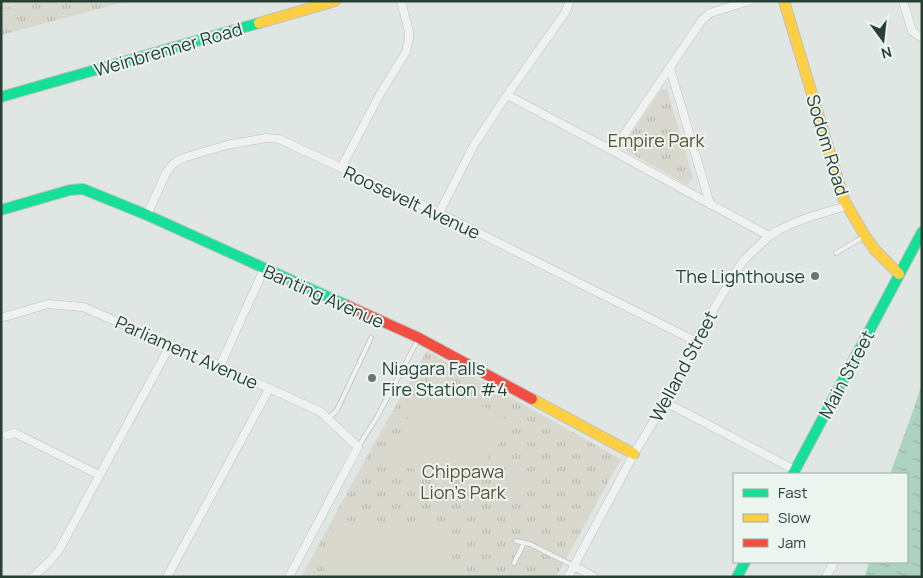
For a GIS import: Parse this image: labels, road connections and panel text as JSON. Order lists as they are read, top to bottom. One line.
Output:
{"streets":{"street":["Weinbrenner Road","Sodom Road","Roosevelt Avenue","Banting Avenue","Parliament Avenue","Welland Street","Main Street"]},"crossings":[["Sodom Road","Welland Street"],["Sodom Road","Main Street"],["Roosevelt Avenue","Banting Avenue"],["Roosevelt Avenue","Welland Street"],["Banting Avenue","Welland Street"]],"parks":["Empire Park","Chippawa Lion's Park"],"places":["The Lighthouse","Niagara Falls Fire Station #4"],"legend":["Fast","Slow","Jam"],"north":"bottom"}
